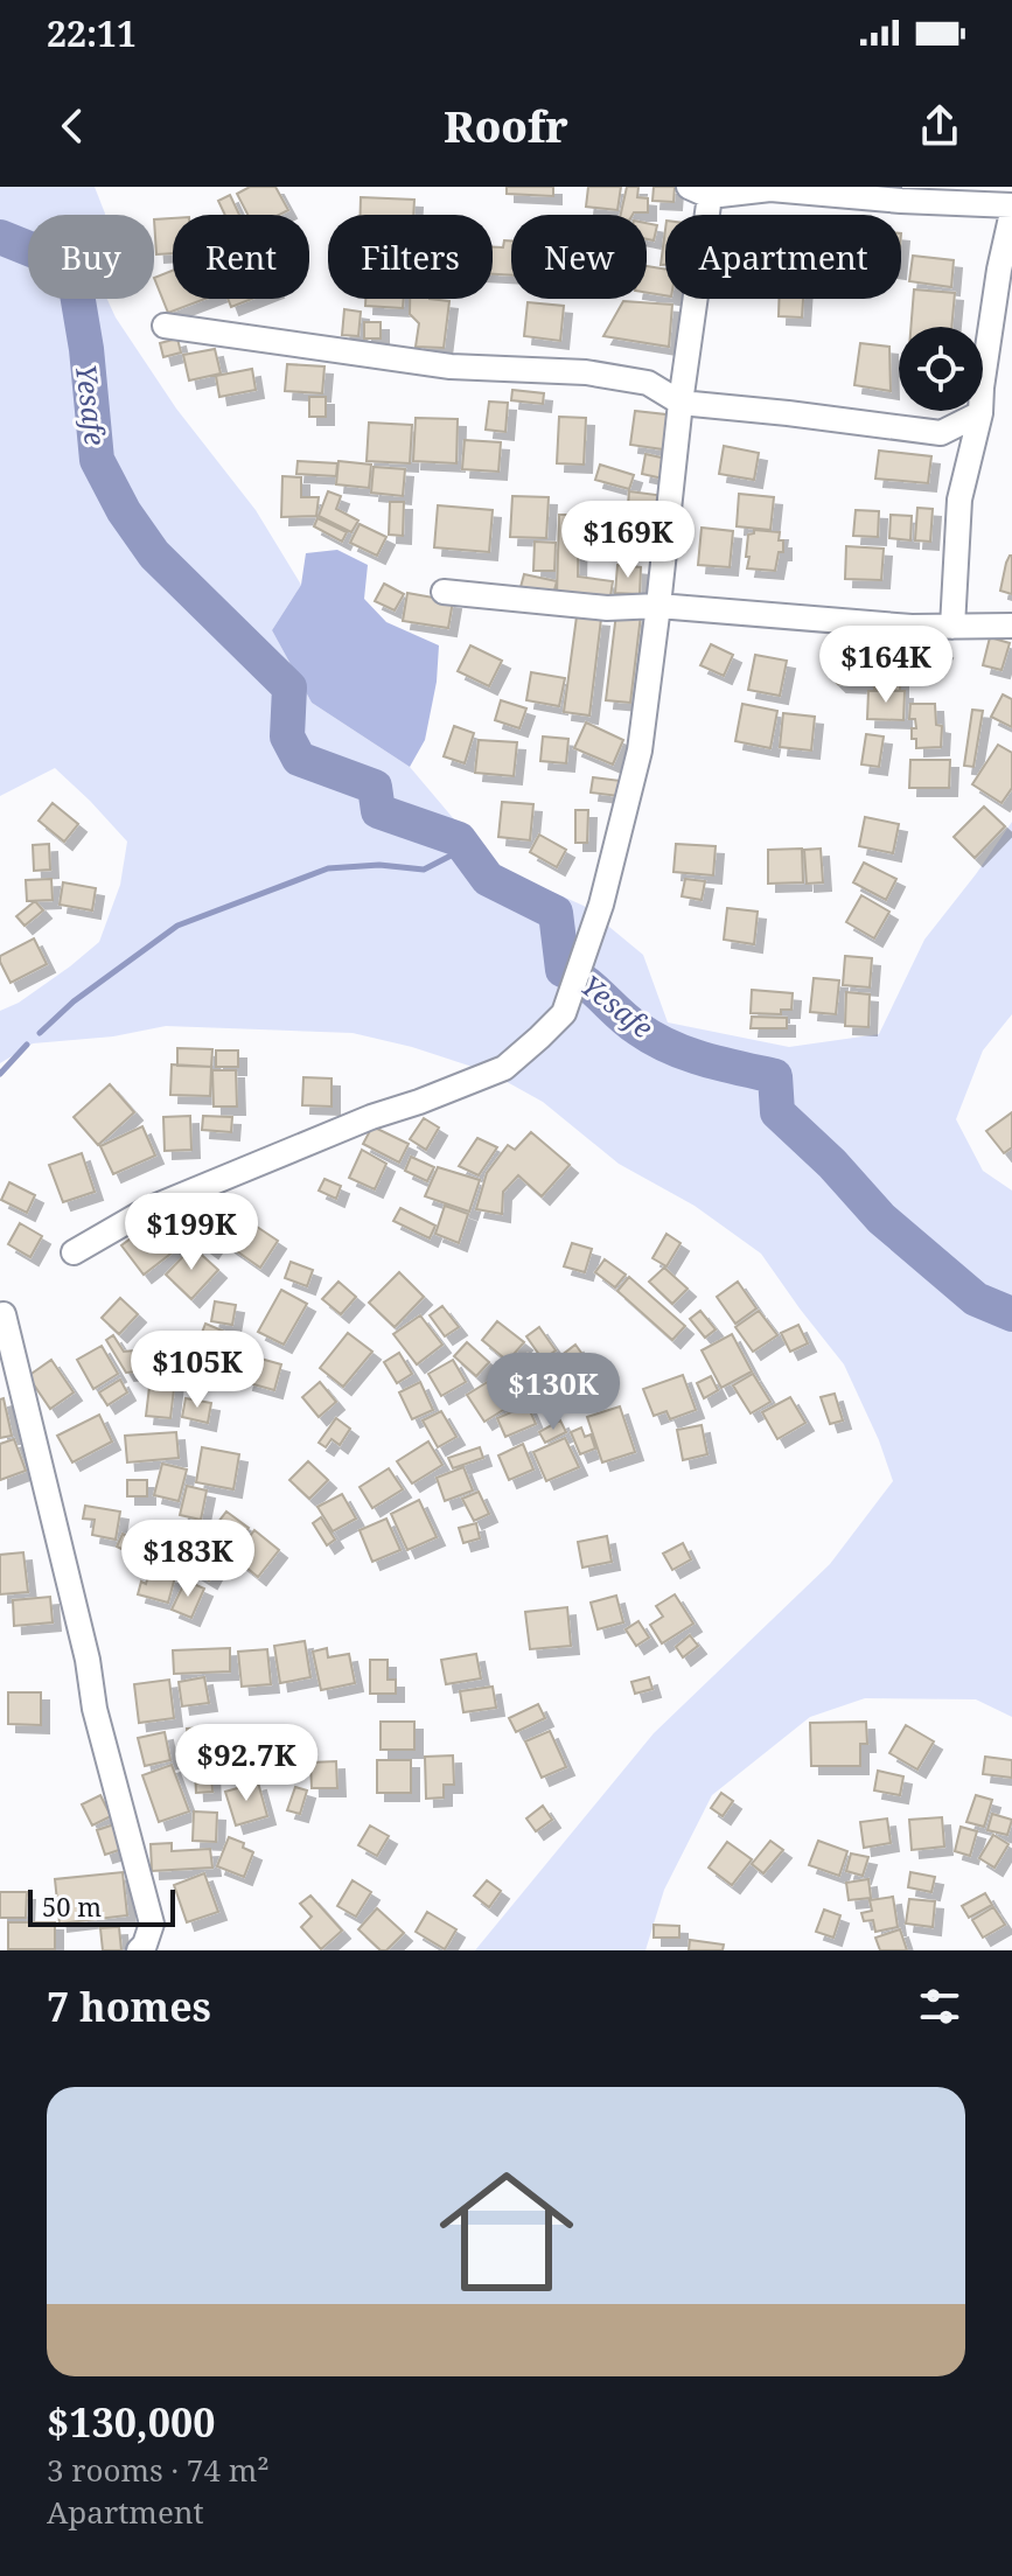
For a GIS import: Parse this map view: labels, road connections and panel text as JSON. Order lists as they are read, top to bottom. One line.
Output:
{"water":["Yesafe"],"scale_bar":"50 m","page":{"status":"22:11","header":"Roofr","chip":["Buy","Rent","Filters","New","Apartment"],"price":["$169K","$164K","$199K","$105K","$130K","$183K","$92.7K"],"scale":"50 m","heading":"7 homes","list":[{"name":"$130,000","note":"3 rooms · 74 m² · Apartment"}]}}
